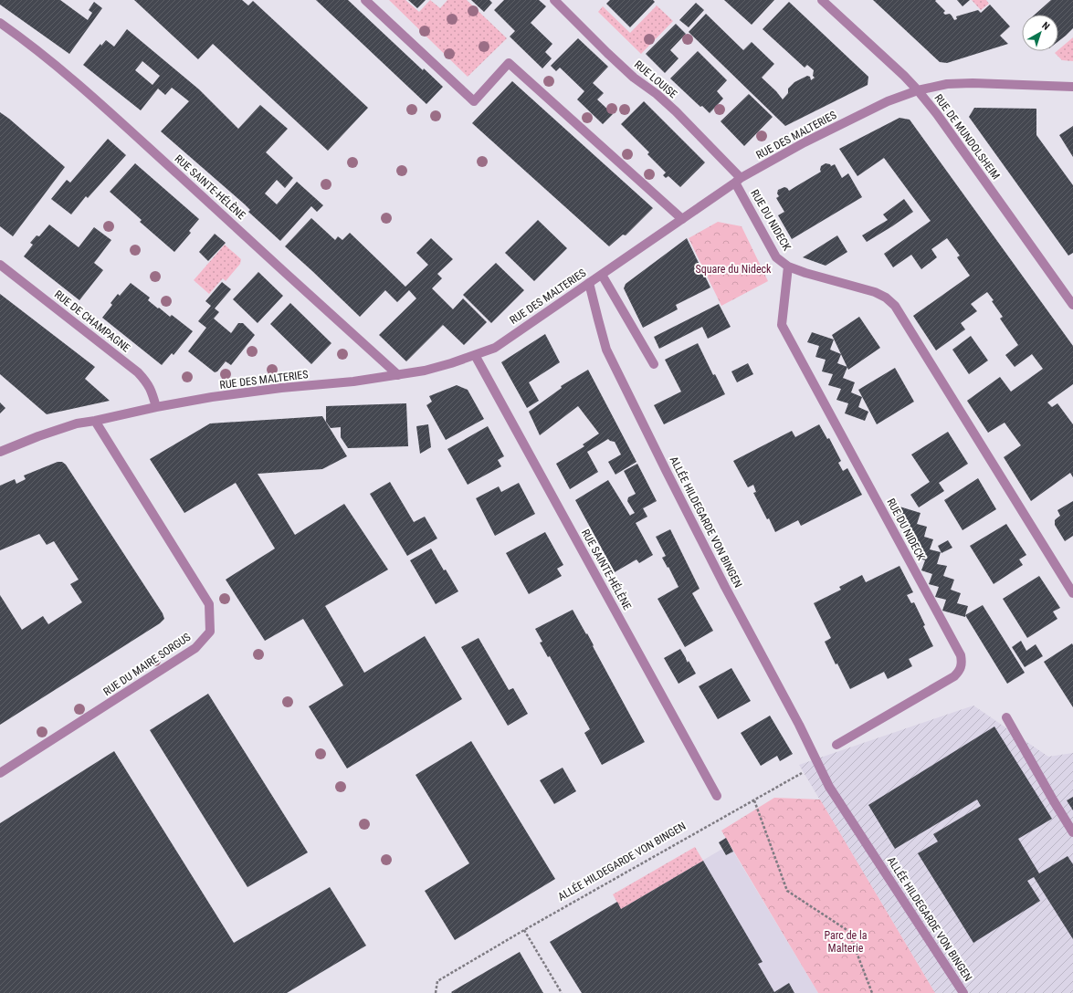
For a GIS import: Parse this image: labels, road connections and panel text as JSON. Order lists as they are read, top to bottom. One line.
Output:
{"streets":{"street":["RUE LOUISE","RUE DES MALTERIES","RUE DE MUNDOLSHEIM","RUE SAINTE-HÉLÈNE","RUE DU NIDECK","RUE DE CHAMPAGNE","ALLÉE HILDEGARDE VON BINGEN","RUE DU MAIRE SORGUS"]},"crossings":[["RUE LOUISE","RUE DES MALTERIES"],["RUE LOUISE","RUE DU NIDECK"],["RUE DES MALTERIES","RUE DE MUNDOLSHEIM"],["RUE DES MALTERIES","RUE SAINTE-HÉLÈNE"],["RUE DES MALTERIES","RUE DU NIDECK"],["RUE DES MALTERIES","RUE DE CHAMPAGNE"],["RUE DES MALTERIES","ALLÉE HILDEGARDE VON BINGEN"],["RUE DES MALTERIES","RUE DU MAIRE SORGUS"]],"parks":["Square du Nideck","Parc de la Malterie"],"north":"top right"}
